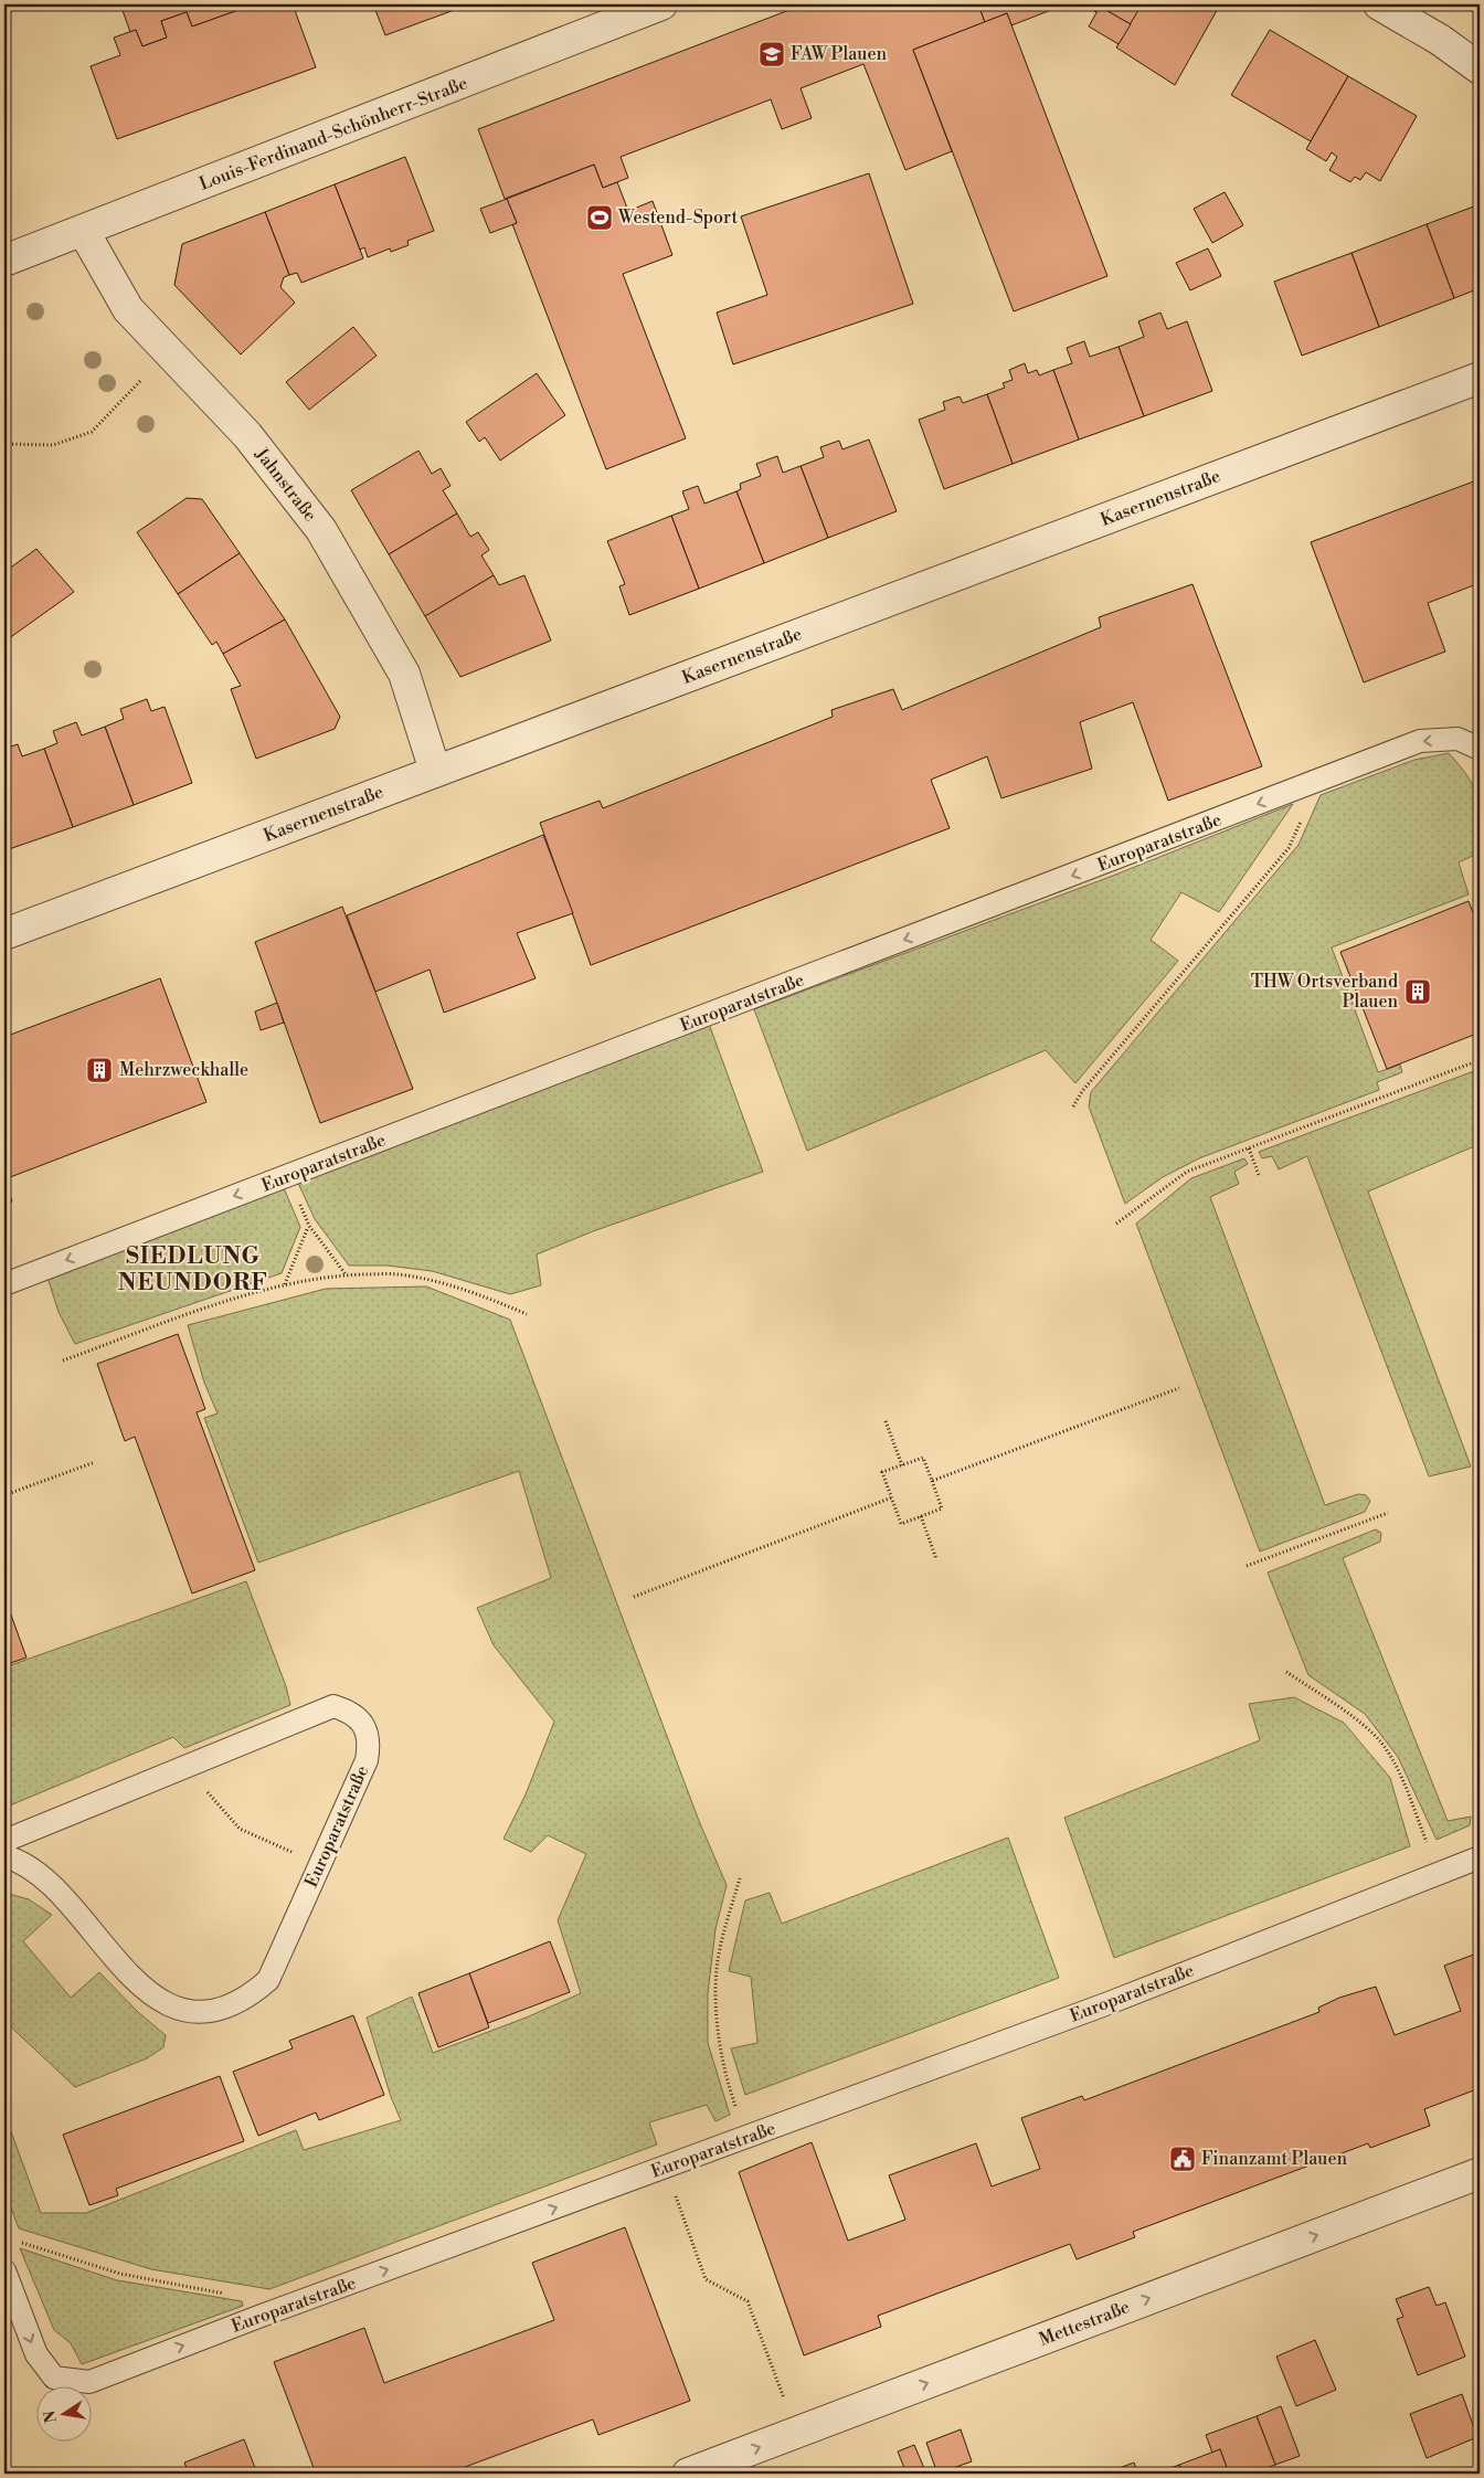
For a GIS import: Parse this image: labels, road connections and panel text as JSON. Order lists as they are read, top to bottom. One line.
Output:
{"streets":{"street":["Louis-Ferdinand-Schönherr-Straße","Jahnstraße","Kasernenstraße","Mettestraße"],"lane":["Europaratstraße"]},"crossings":[["Louis-Ferdinand-Schönherr-Straße","Jahnstraße"],["Jahnstraße","Kasernenstraße"]],"one_way":["Mettestraße"],"districts":["SIEDLUNG NEUNDORF"],"places":{"school or university":["FAW Plauen"],"sports":["Westend-Sport"],"building":["THW Ortsverband Plauen","Mehrzweckhalle"],"public building":["Finanzamt Plauen"]},"north":"left"}
